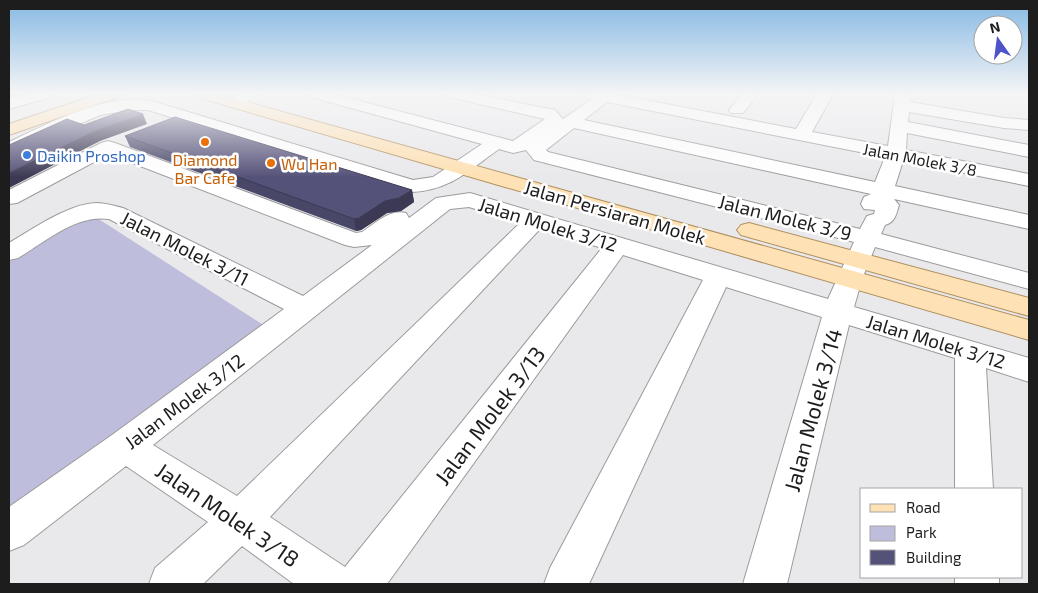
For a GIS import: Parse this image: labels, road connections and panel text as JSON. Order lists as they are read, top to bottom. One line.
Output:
{"streets":{"main road":["Jalan Persiaran Molek"],"street":["Jalan Molek 3/8","Jalan Molek 3/9","Jalan Molek 3/12","Jalan Molek 3/11","Jalan Molek 3/14","Jalan Molek 3/13","Jalan Molek 3/18"]},"crossings":[["Jalan Persiaran Molek","Jalan Molek 3/9"],["Jalan Persiaran Molek","Jalan Molek 3/14"],["Jalan Molek 3/9","Jalan Molek 3/14"],["Jalan Molek 3/12","Jalan Molek 3/11"],["Jalan Molek 3/12","Jalan Molek 3/14"],["Jalan Molek 3/12","Jalan Molek 3/13"],["Jalan Molek 3/12","Jalan Molek 3/18"]],"places":["Diamond Bar Cafe","Daikin Proshop","Wu Han"],"legend":["Road","Park","Building"],"north":"top"}
